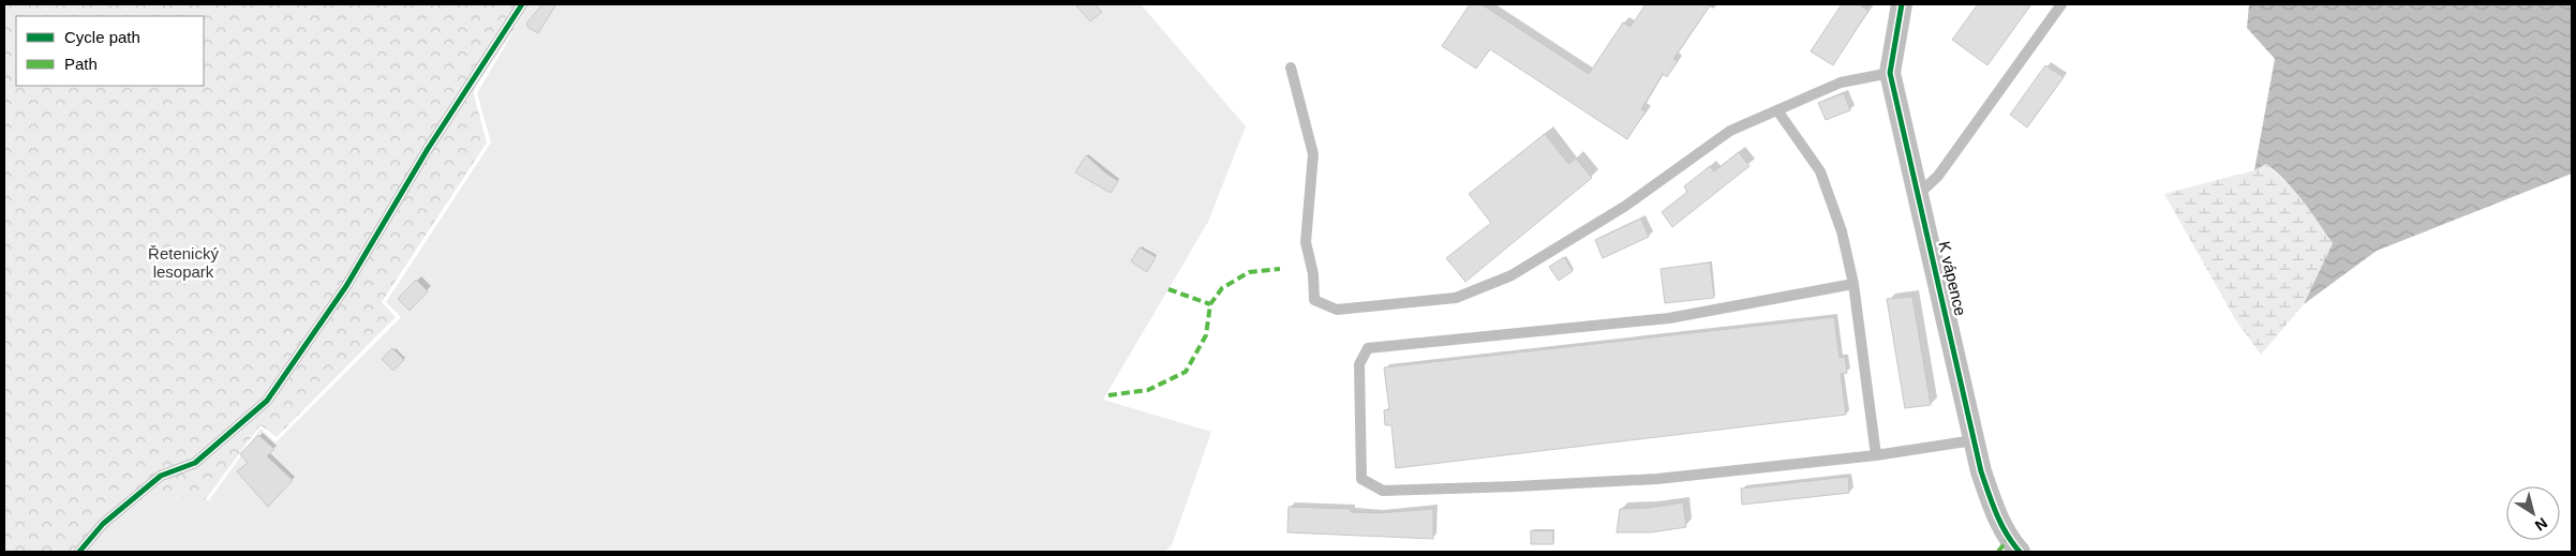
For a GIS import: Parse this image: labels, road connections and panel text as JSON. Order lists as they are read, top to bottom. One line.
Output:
{"streets":{"street":["K vápence"]},"parks":["Řetenický lesopark"],"legend":["Cycle path","Path"],"north":"bottom right"}
